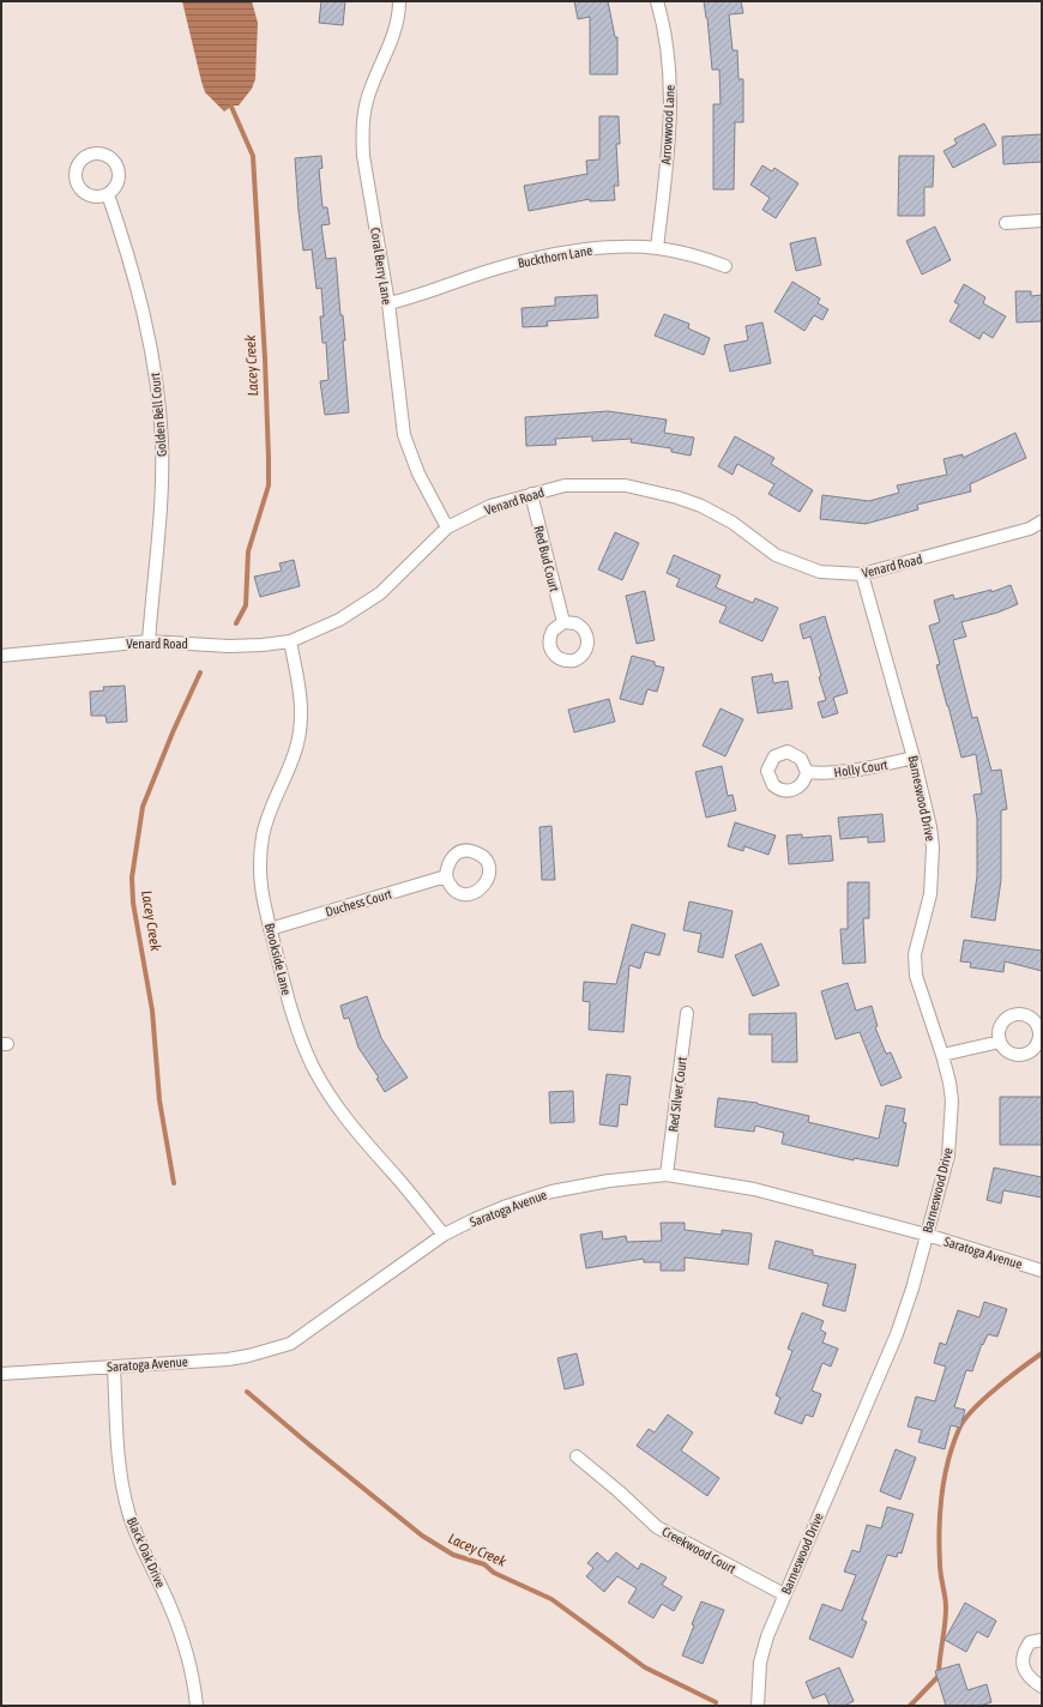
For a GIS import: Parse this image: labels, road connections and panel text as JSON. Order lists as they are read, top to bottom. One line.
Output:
{"streets":{"street":["Arrowwood Lane","Buckthorn Lane","Coral Berry Lane","Golden Bell Court","Venard Road","Red Bud Court","Holly Court","Barneswood Drive","Duchess Court","Brookside Lane","Red Silver Court","Saratoga Avenue","Creekwood Court","Black Oak Drive"]},"crossings":[["Arrowwood Lane","Buckthorn Lane"],["Buckthorn Lane","Coral Berry Lane"],["Coral Berry Lane","Venard Road"],["Golden Bell Court","Venard Road"],["Venard Road","Red Bud Court"],["Venard Road","Barneswood Drive"],["Venard Road","Brookside Lane"],["Holly Court","Barneswood Drive"],["Barneswood Drive","Saratoga Avenue"],["Barneswood Drive","Creekwood Court"],["Duchess Court","Brookside Lane"],["Brookside Lane","Saratoga Avenue"],["Red Silver Court","Saratoga Avenue"],["Saratoga Avenue","Black Oak Drive"]],"water":["Lacey Creek"]}
